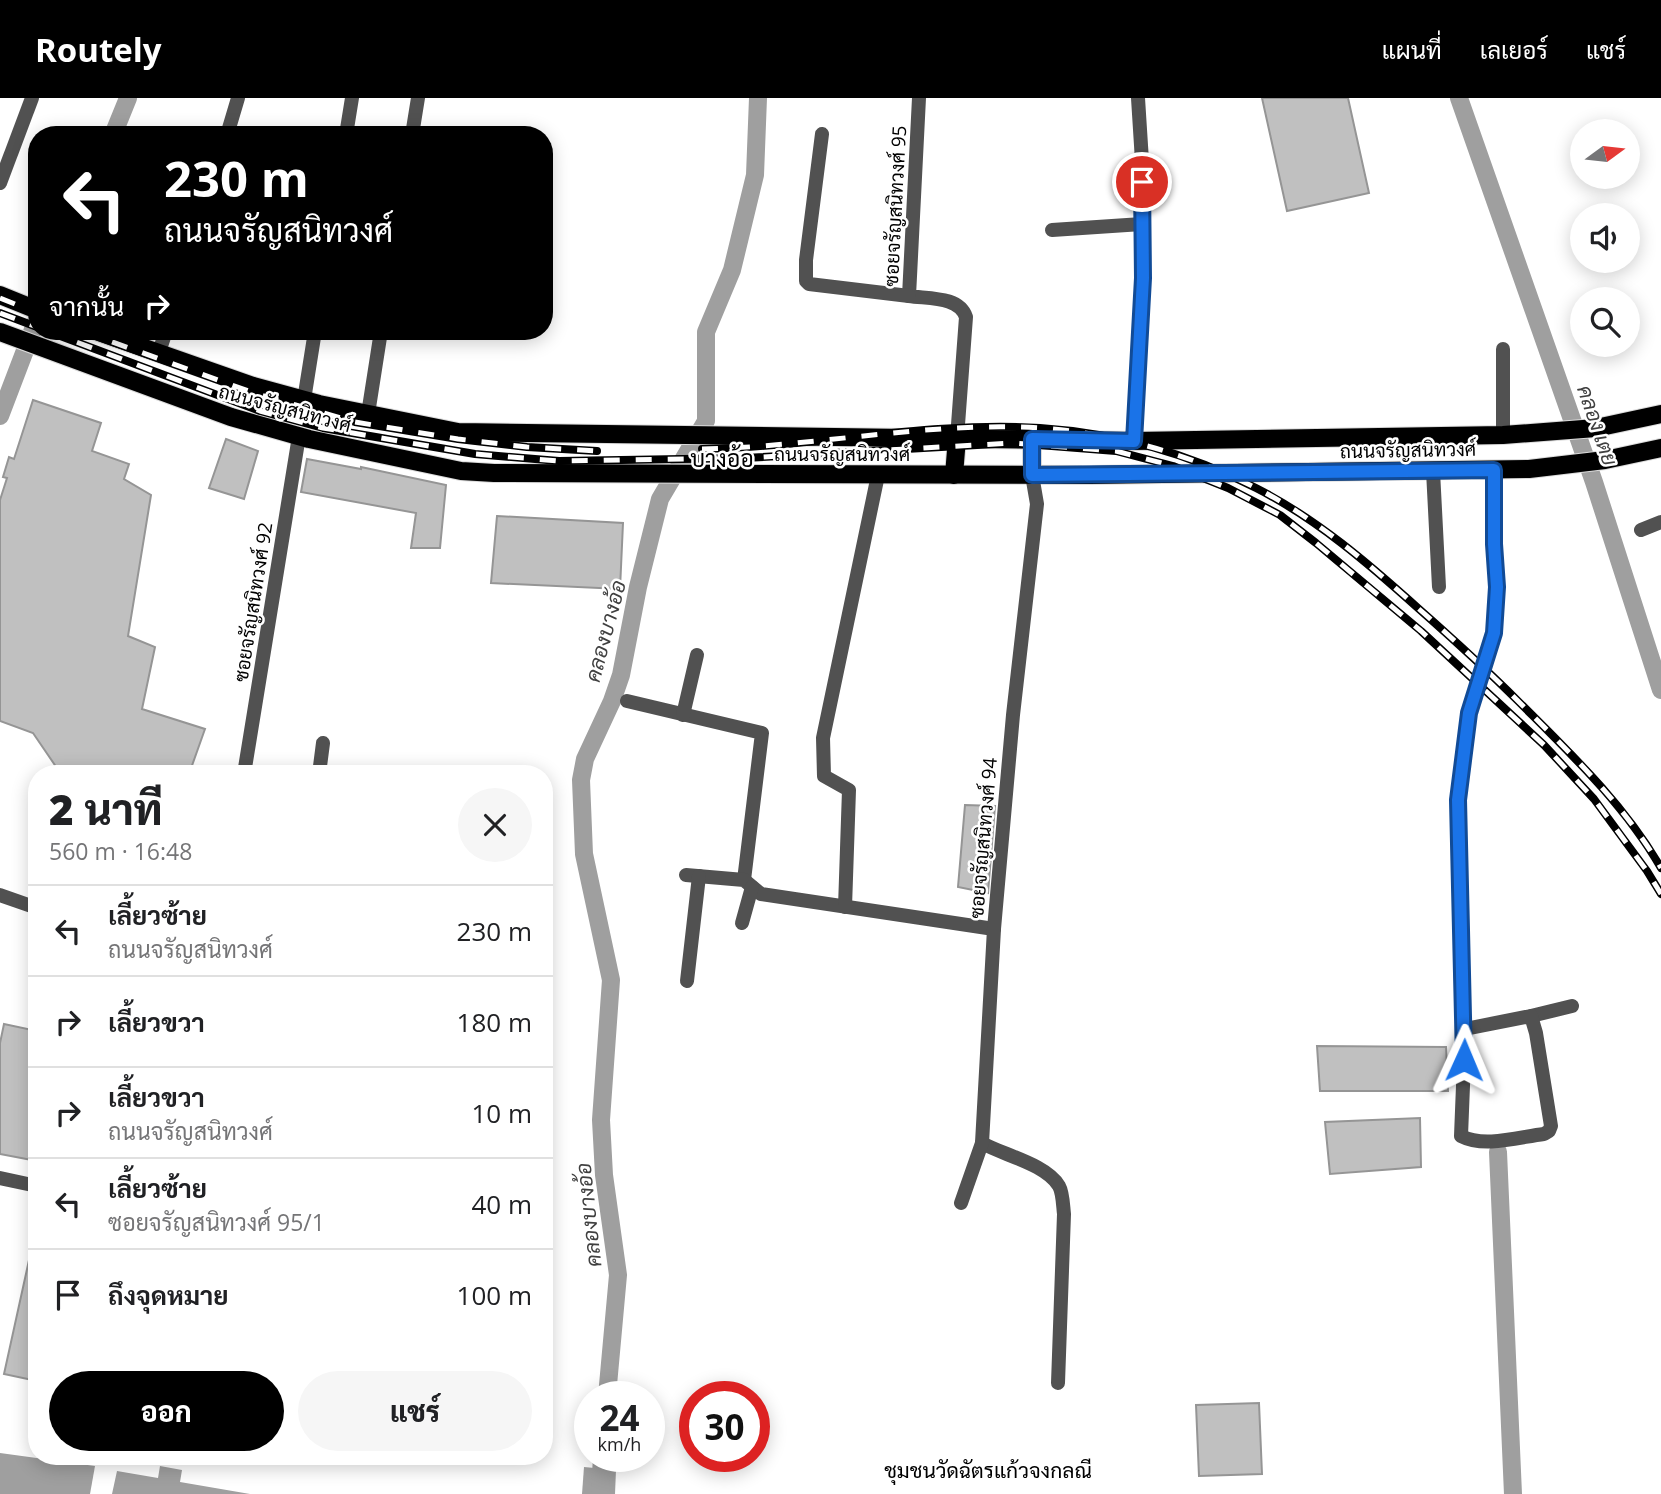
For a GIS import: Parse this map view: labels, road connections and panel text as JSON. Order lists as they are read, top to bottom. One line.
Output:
{"streets":{"main road":["ถนนจรัญสนิทวงศ์"],"street":["ซอยจรัญสนิทวงศ์ 95","ซอยจรัญสนิทวงศ์ 92","ซอยจรัญสนิทวงศ์ 94"]},"crossings":[["ซอยจรัญสนิทวงศ์ 95","ถนนจรัญสนิทวงศ์"],["ถนนจรัญสนิทวงศ์","ซอยจรัญสนิทวงศ์ 92"],["ถนนจรัญสนิทวงศ์","ซอยจรัญสนิทวงศ์ 94"]],"districts":["บางอ้อ","ชุมชนวัดฉัตรแก้วจงกลณี"],"water":["คลอง เตย","คลองบางอ้อ"],"north":"right","page":{"header":"Routely","nav":["แผนที่","เลเยอร์","แชร์"],"turn":["230 m","ถนนจรัญสนิทวงศ์"],"then":"จากนั้น","heading":["2 นาที","560 m · 16:48"],"list":[{"name":"เลี้ยวซ้าย","note":"ถนนจรัญสนิทวงศ์","value":"230 m"},{"name":"เลี้ยวขวา","value":"180 m"},{"name":"เลี้ยวขวา","note":"ถนนจรัญสนิทวงศ์","value":"10 m"},{"name":"เลี้ยวซ้าย","note":"ซอยจรัญสนิทวงศ์ 95/1","value":"40 m"},{"name":"ถึงจุดหมาย","value":"100 m"}],"buttons":["ออก","แชร์"],"speed":"24 km/h","limit":"30"}}
